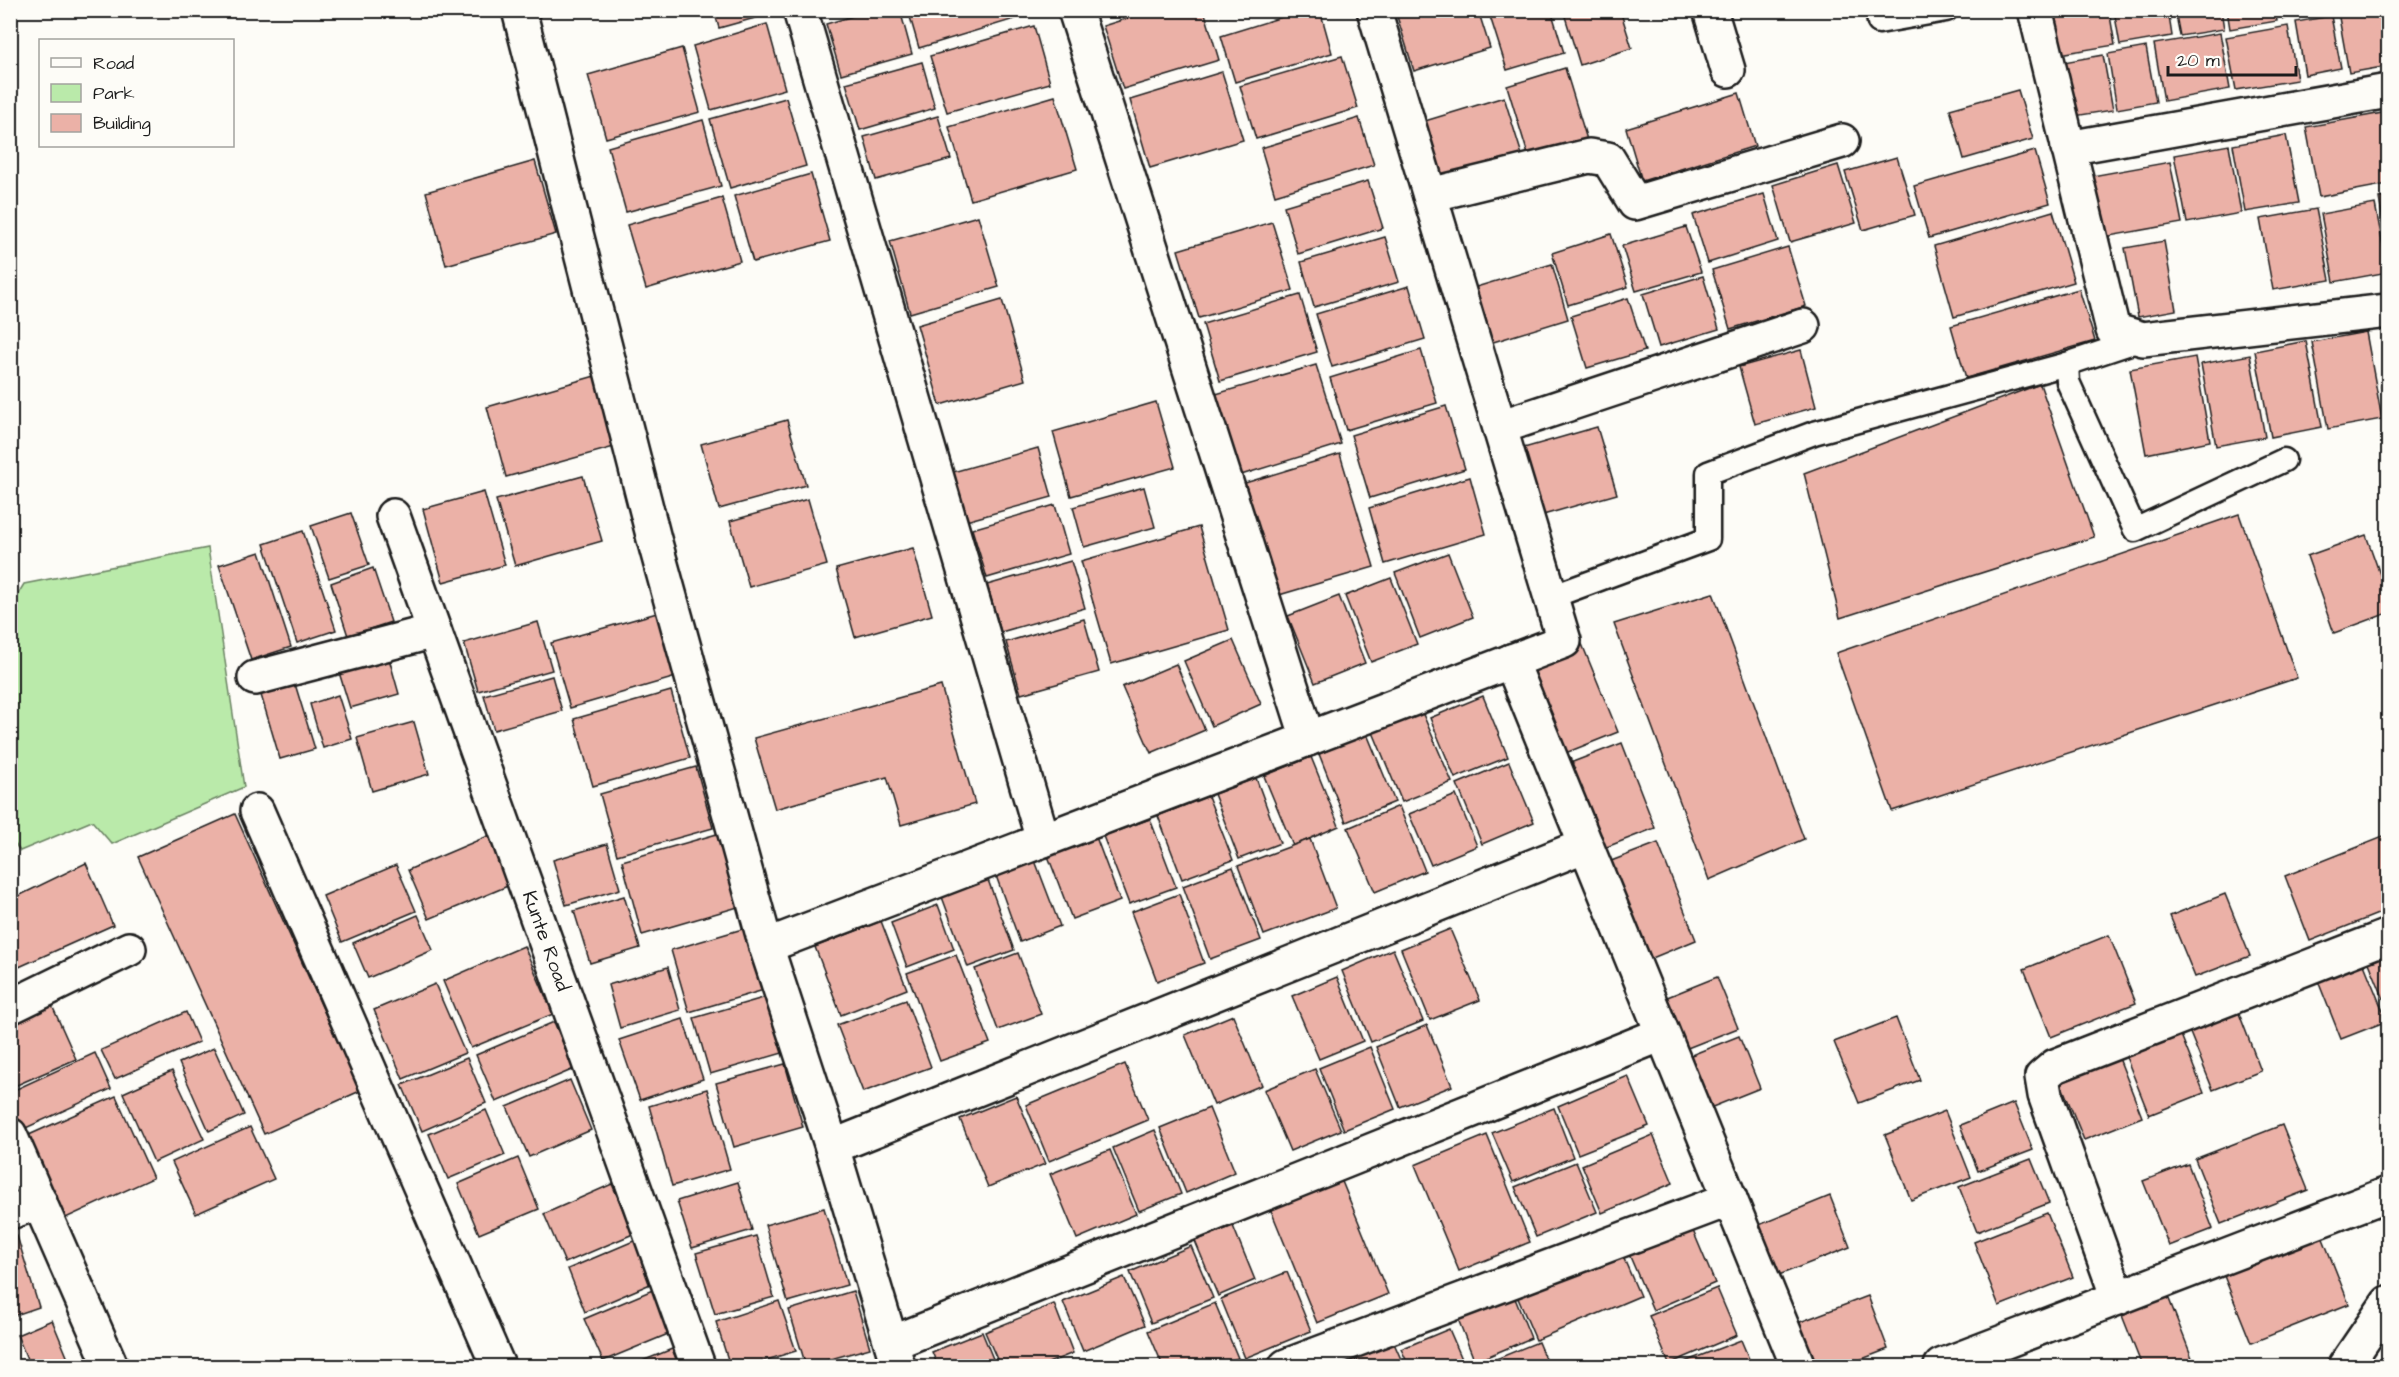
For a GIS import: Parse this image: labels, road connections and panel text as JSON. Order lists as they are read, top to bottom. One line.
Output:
{"streets":{"street":["Kunte Road"]},"legend":["Road","Park","Building"],"scale_bar":"20 m"}
